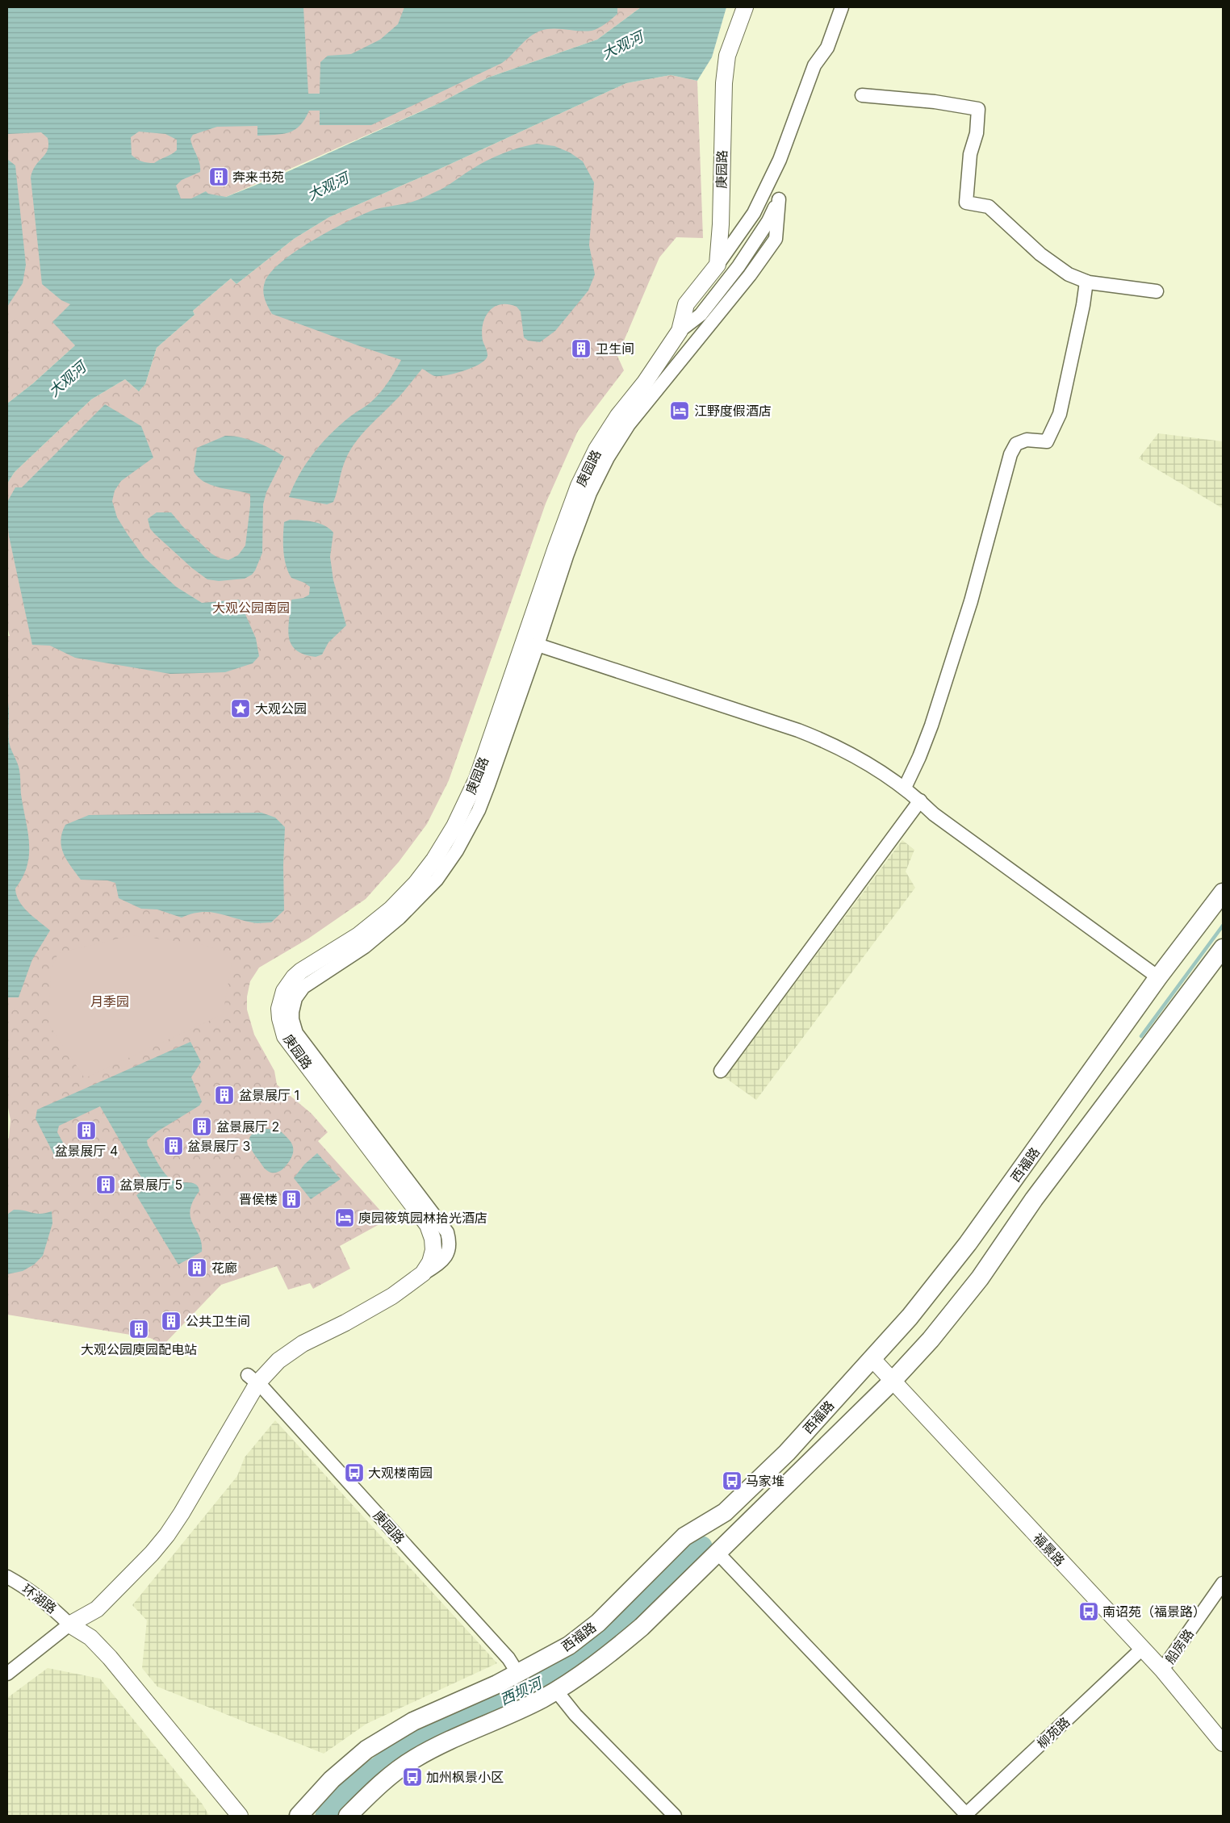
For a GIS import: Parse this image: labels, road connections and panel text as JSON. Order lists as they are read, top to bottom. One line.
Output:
{"streets":{"main road":["西福路"],"street":["庚园路","福景路","环湖路","船房路","柳苑路"]},"crossings":[["庚园路","西福路"],["庚园路","环湖路"],["西福路","福景路"],["福景路","船房路"],["福景路","柳苑路"]],"water":["大观河","西坝河"],"parks":["大观公园南园","月季园"],"places":{"building":["奔来书苑","卫生间","盆景展厅 1","盆景展厅 2","盆景展厅 4","盆景展厅 3","盆景展厅 5","晋侯楼","花廊","公共卫生间","大观公园庾园配电站"],"hotel":["江野度假酒店","庾园筱筑园林拾光酒店"],"place":["大观公园"],"bus stop":["大观楼南园","马家堆","南诏苑（福景路）","加州枫景小区"]}}
